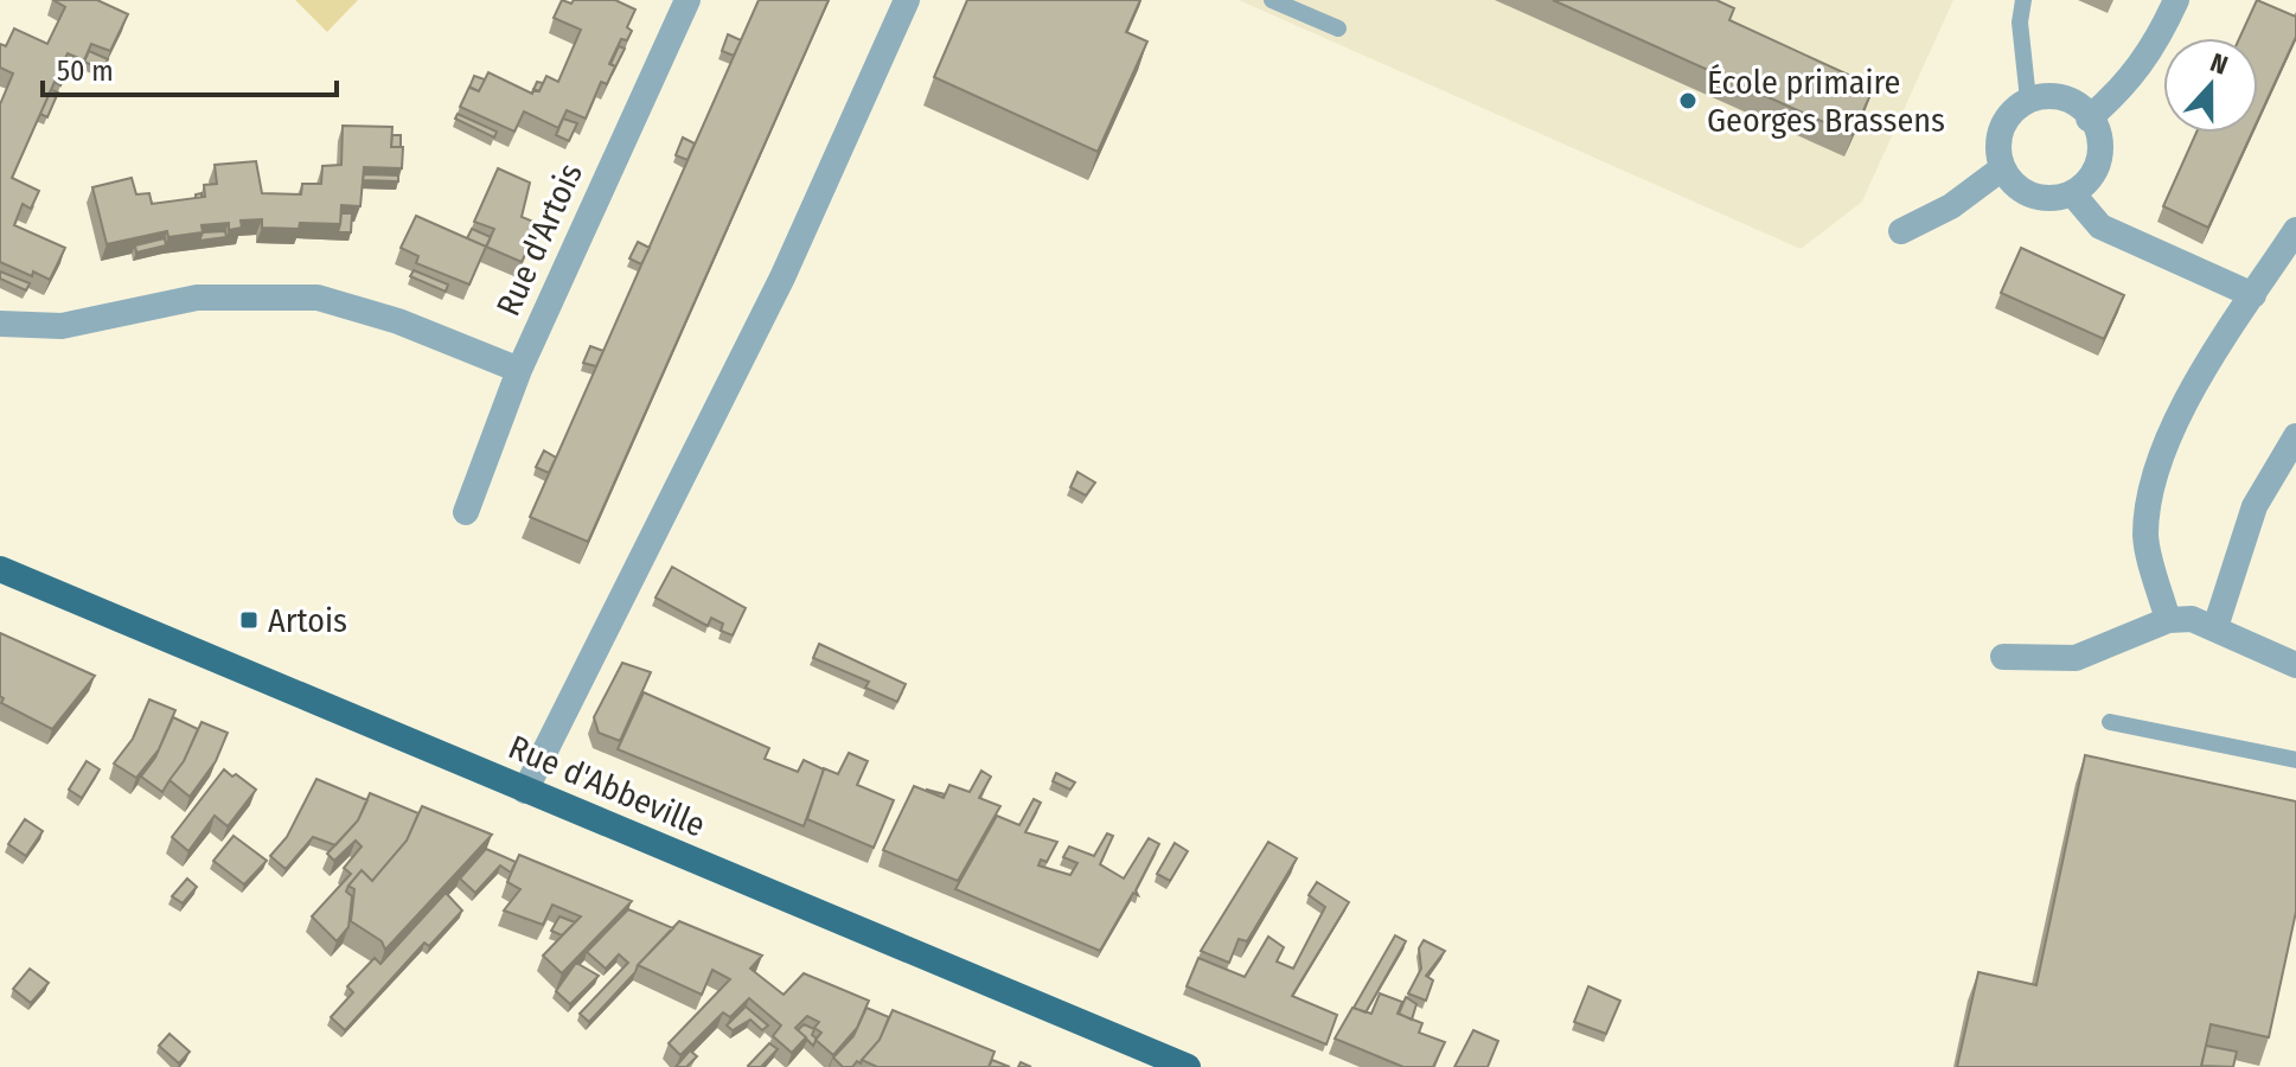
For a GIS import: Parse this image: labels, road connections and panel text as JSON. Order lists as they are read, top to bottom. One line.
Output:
{"streets":{"main road":["Rue d'Abbeville"],"street":["Rue d'Artois"]},"places":{"other":["École primaire Georges Brassens"],"transit":["Artois"]},"scale_bar":"50 m","north":"top"}
